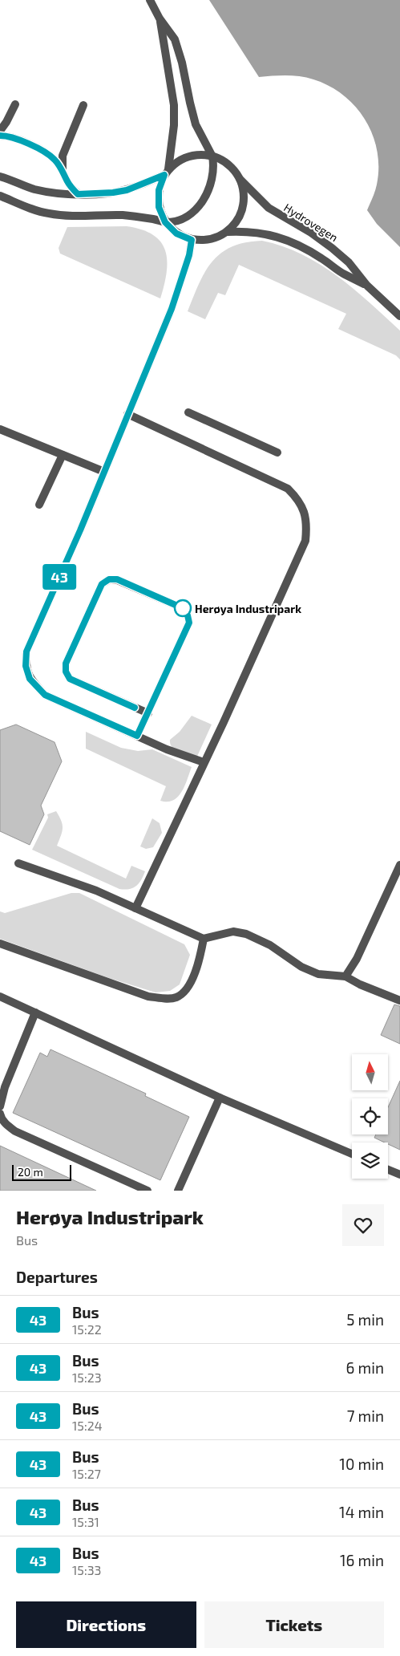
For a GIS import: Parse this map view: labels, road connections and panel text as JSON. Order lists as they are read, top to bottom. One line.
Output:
{"streets":{"street":["Hydrovegen"]},"places":["Herøya Industripark"],"lines":["bus line 43"],"scale_bar":"20 m","north":"top","page":{"on_map":"43","scale":"20 m","heading":[["Herøya Industripark","Bus"],"Departures"],"list":[{"mark":"43","name":"Bus","note":"15:22","value":"5 min"},{"mark":"43","name":"Bus","note":"15:23","value":"6 min"},{"mark":"43","name":"Bus","note":"15:24","value":"7 min"},{"mark":"43","name":"Bus","note":"15:27","value":"10 min"},{"mark":"43","name":"Bus","note":"15:31","value":"14 min"},{"mark":"43","name":"Bus","note":"15:33","value":"16 min"}],"buttons":["Directions","Tickets"]}}
